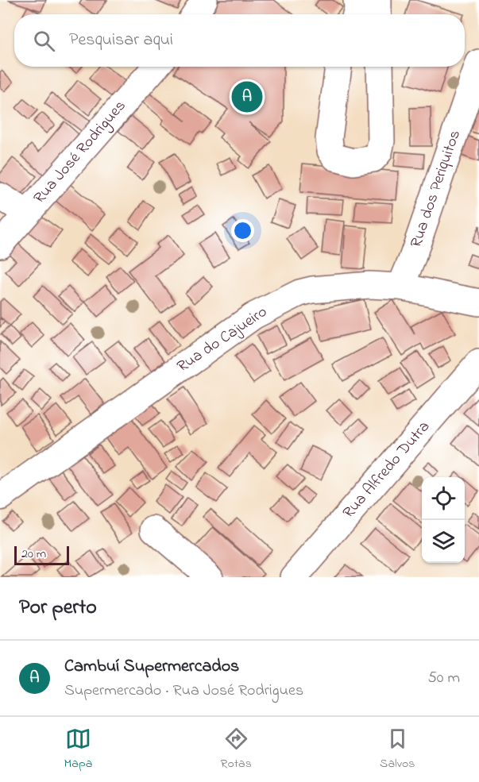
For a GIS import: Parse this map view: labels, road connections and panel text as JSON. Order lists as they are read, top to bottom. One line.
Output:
{"streets":{"street":["Rua José Rodrigues","Rua dos Periquitos","Rua do Cajueiro","Rua Alfredo Dutra"]},"crossings":[["Rua dos Periquitos","Rua do Cajueiro"]],"scale_bar":"20 m","page":{"search":"Pesquisar aqui","pins":"A","scale":"20 m","heading":"Por perto","list":[{"mark":"A","name":"Cambuí Supermercados","note":"Supermercado · Rua José Rodrigues","value":"50 m"}],"nav":["Mapa","Rotas","Salvos"]}}
